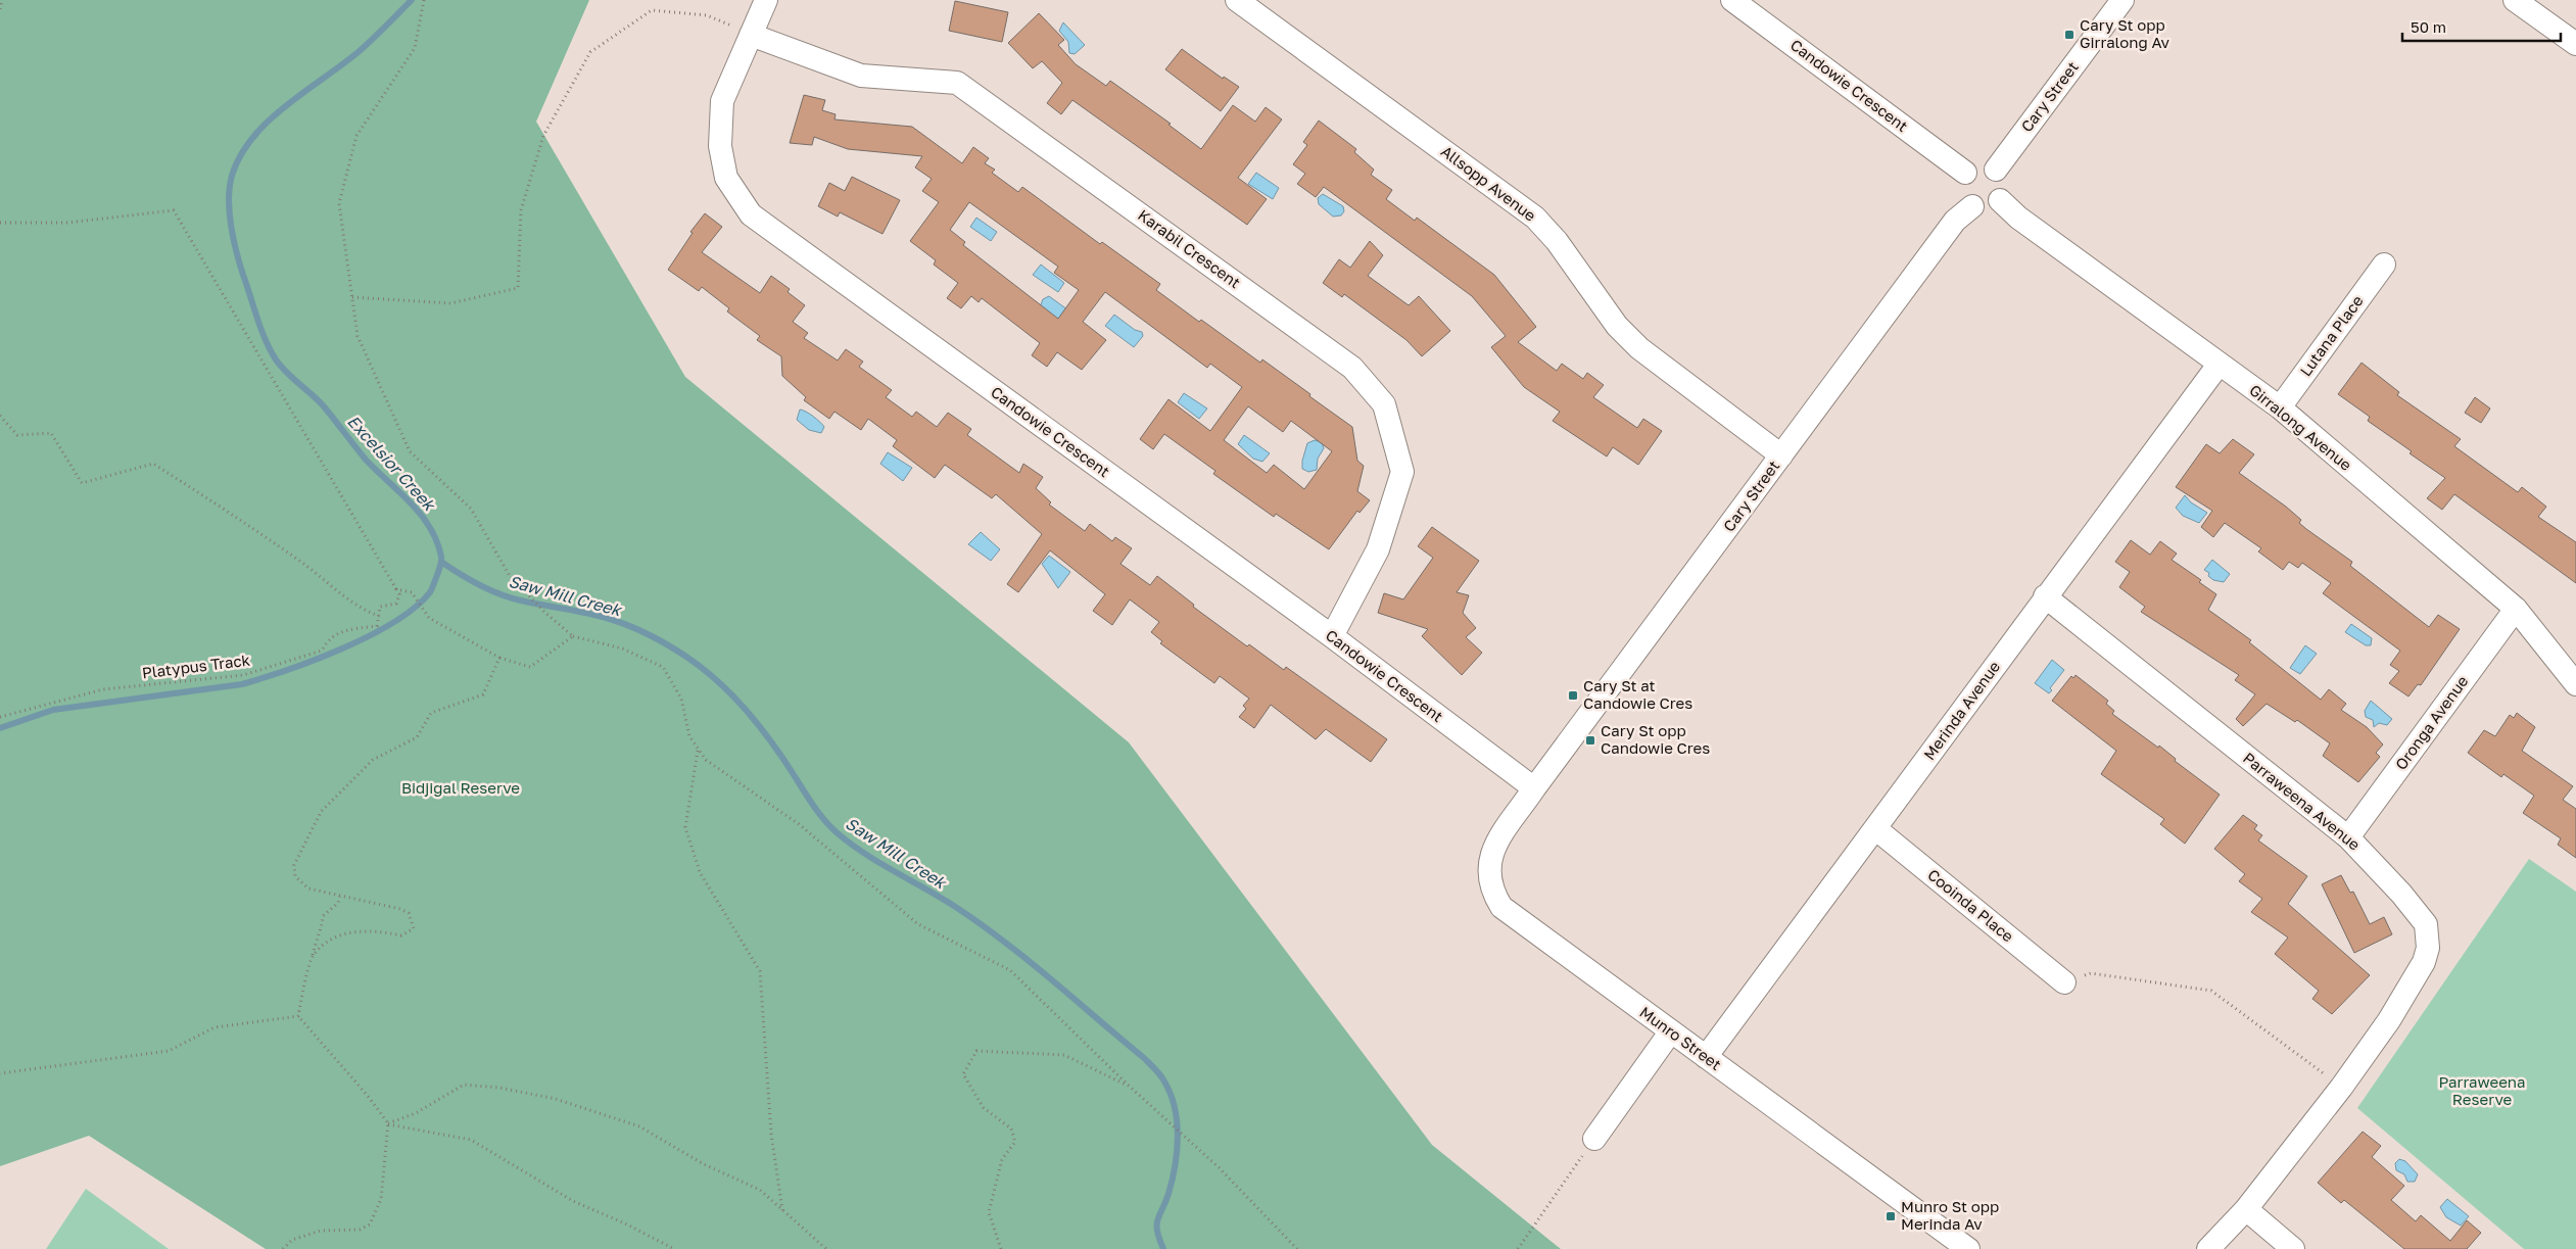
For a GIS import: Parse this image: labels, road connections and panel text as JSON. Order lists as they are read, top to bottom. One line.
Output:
{"streets":{"street":["Candowie Crescent","Cary Street","Allsopp Avenue","Karabil Crescent","Lutana Place","Girralong Avenue","Merinda Avenue","Oronga Avenue","Parraweena Avenue","Cooinda Place","Munro Street"],"path":["Platypus Track"]},"crossings":[["Candowie Crescent","Cary Street"],["Candowie Crescent","Karabil Crescent"],["Candowie Crescent","Girralong Avenue"],["Candowie Crescent","Munro Street"],["Cary Street","Allsopp Avenue"],["Cary Street","Girralong Avenue"],["Cary Street","Munro Street"],["Lutana Place","Girralong Avenue"],["Girralong Avenue","Merinda Avenue"],["Girralong Avenue","Oronga Avenue"],["Merinda Avenue","Parraweena Avenue"],["Merinda Avenue","Cooinda Place"],["Merinda Avenue","Munro Street"],["Oronga Avenue","Parraweena Avenue"]],"water":["Excelsior Creek","Saw Mill Creek"],"parks":["Bidjigal Reserve","Parraweena Reserve"],"places":{"transit":["Cary St opp Girralong Av","Cary St at Candowie Cres","Cary St opp Candowie Cres","Munro St opp Merinda Av"]},"scale_bar":"50 m"}
